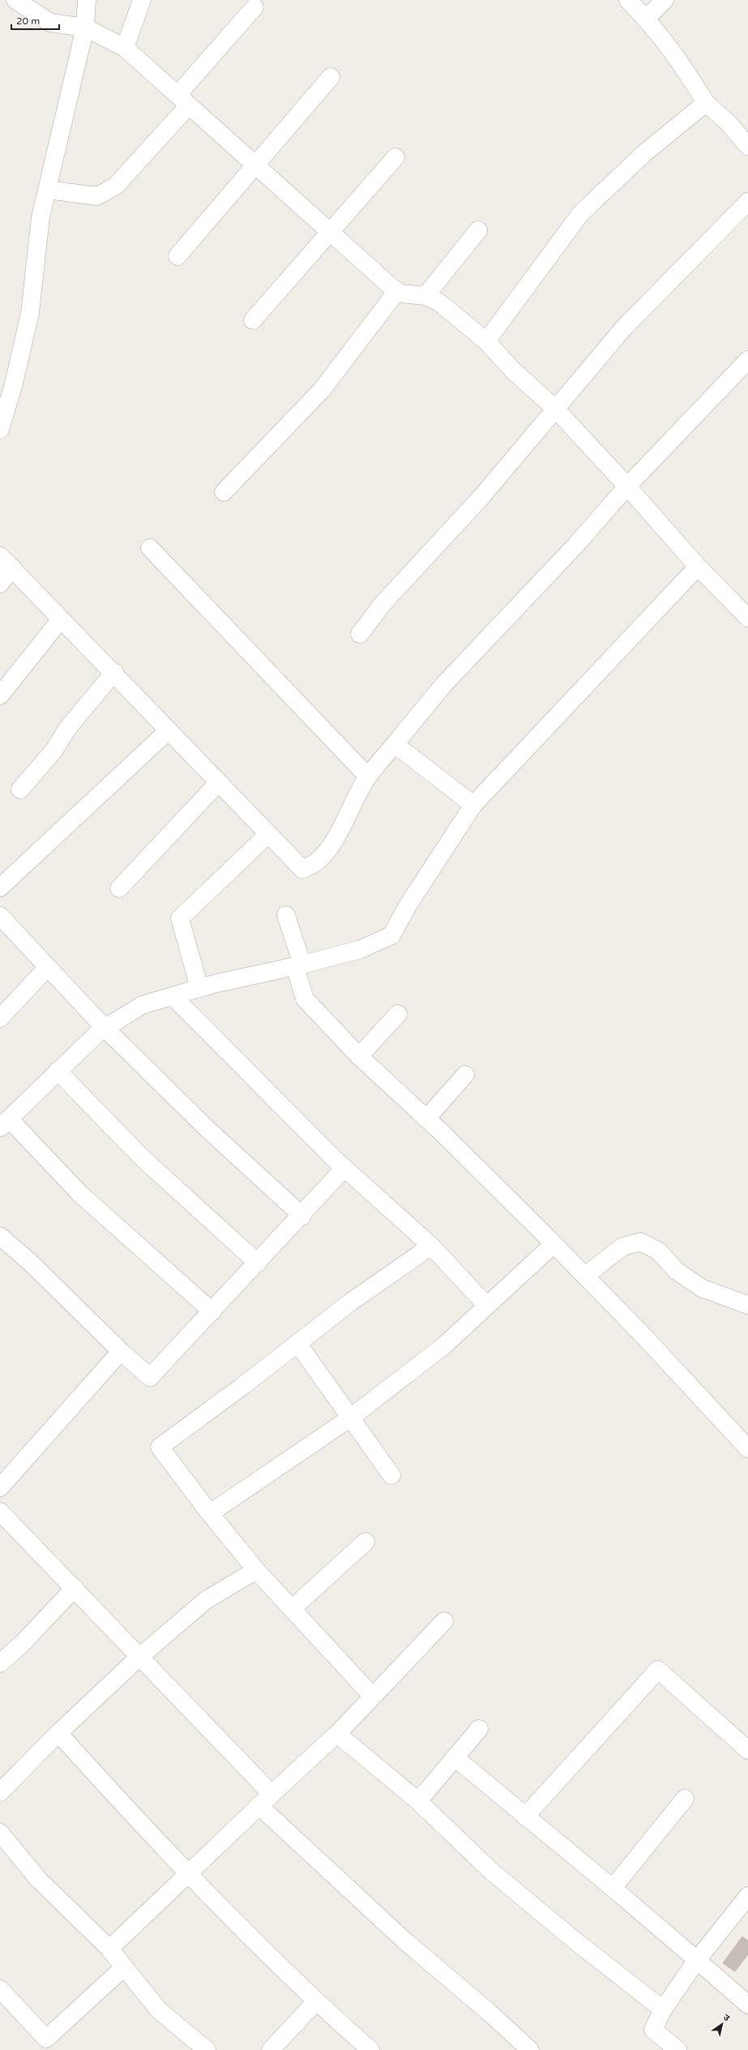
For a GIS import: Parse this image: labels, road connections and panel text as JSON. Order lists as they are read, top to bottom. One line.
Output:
{"scale_bar":"20 m","north":"top right"}
